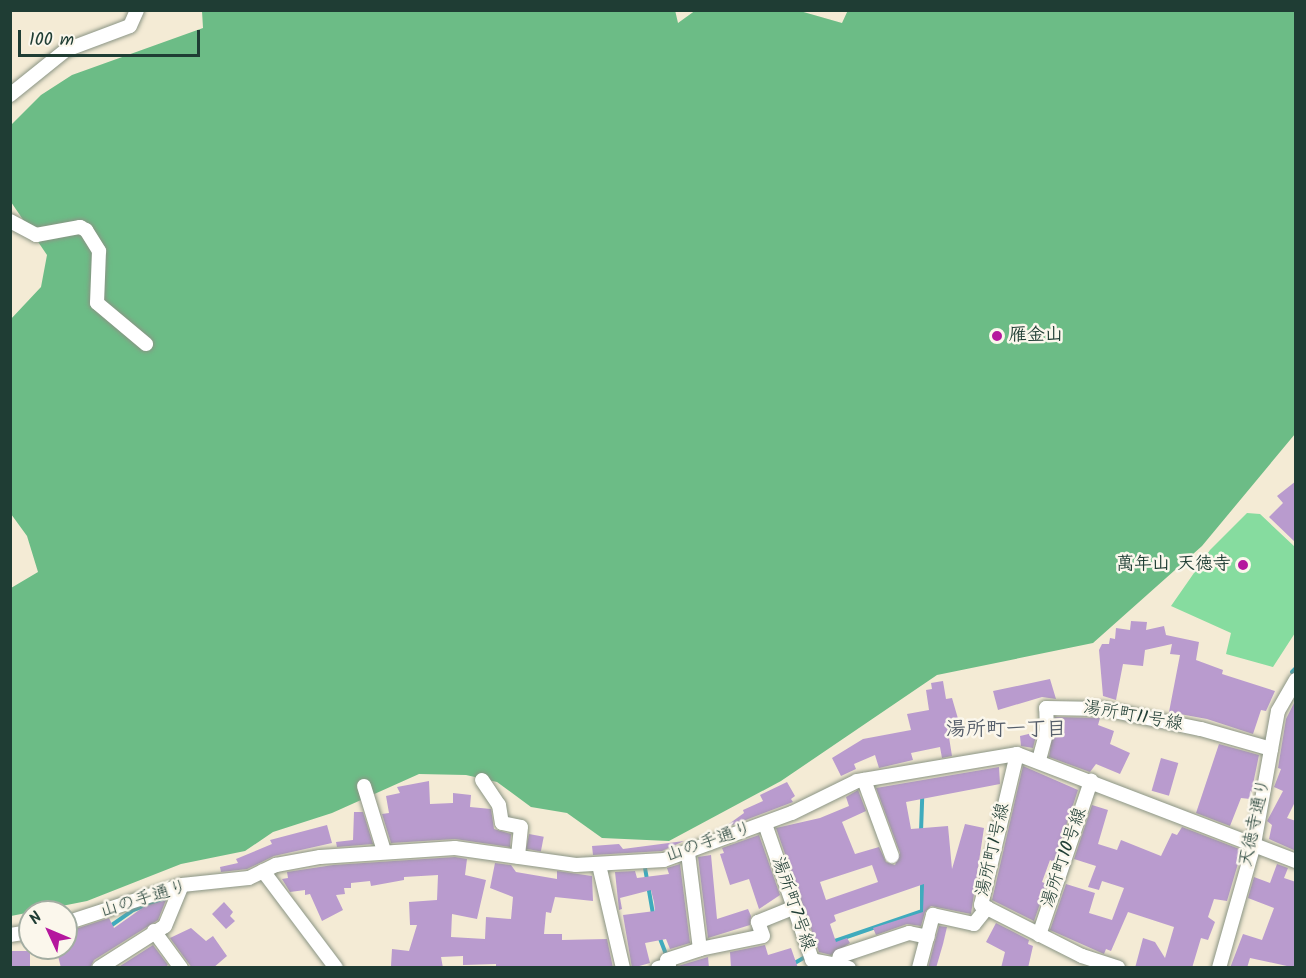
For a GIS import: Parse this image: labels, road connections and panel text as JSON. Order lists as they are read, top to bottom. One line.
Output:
{"streets":{"street":["湯所町11号線","天徳寺通り","山の手通り","湯所町1号線","湯所町10号線","湯所町7号線"]},"crossings":[["湯所町11号線","天徳寺通り"],["湯所町11号線","山の手通り"],["天徳寺通り","山の手通り"],["山の手通り","湯所町1号線"],["山の手通り","湯所町10号線"],["山の手通り","湯所町7号線"],["湯所町1号線","湯所町10号線"]],"districts":["湯所町一丁目"],"places":["雁金山","萬年山 天徳寺"],"scale_bar":"100 m","north":"top left"}
